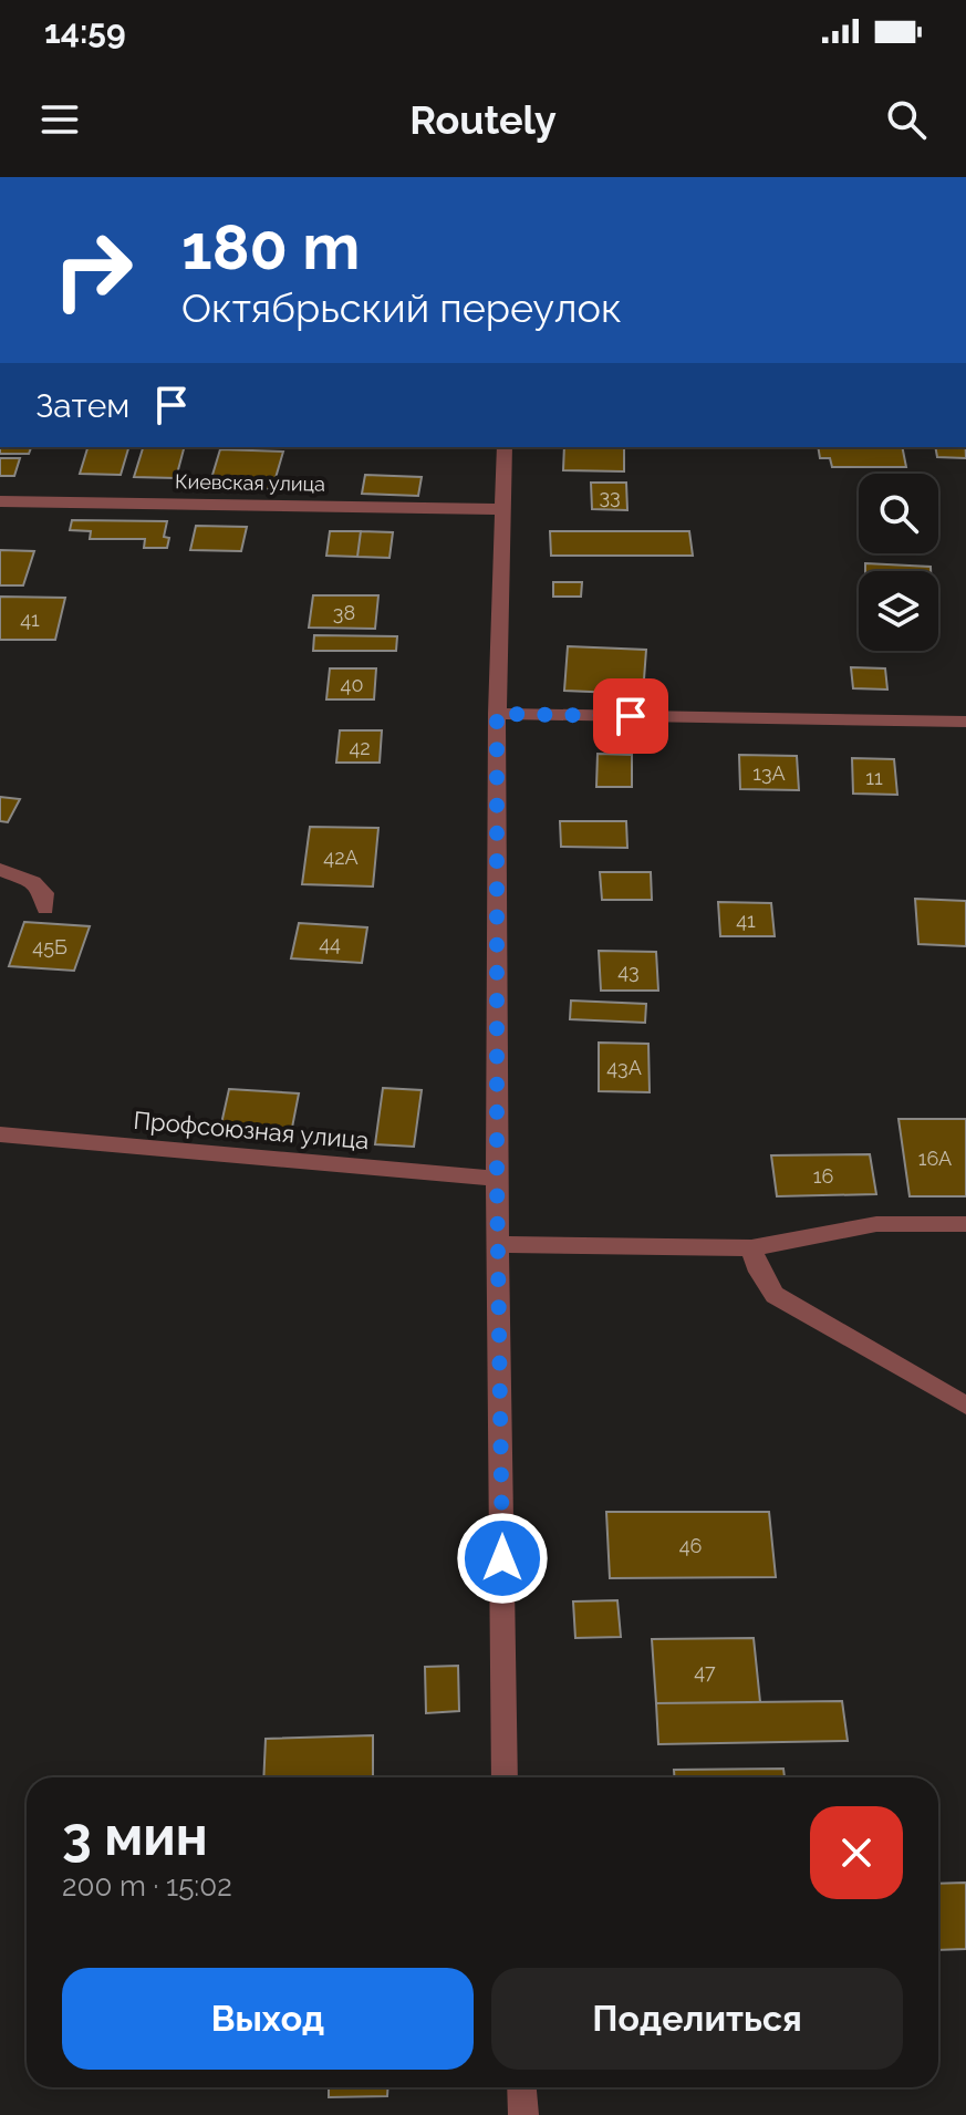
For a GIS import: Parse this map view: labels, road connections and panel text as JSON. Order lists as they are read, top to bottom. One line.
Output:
{"streets":{"street":["Киевская улица","Профсоюзная улица"]},"house_numbers":["33","38","41","40","42","13А","11","42А","41","44","45Б","43","43А","16А","16","46","47"],"page":{"status":"14:59","header":"Routely","turn":["180 m","Октябрьский переулок"],"then":"Затем","heading":["3 мин","200 m · 15:02"],"buttons":["Выход","Поделиться"]}}
